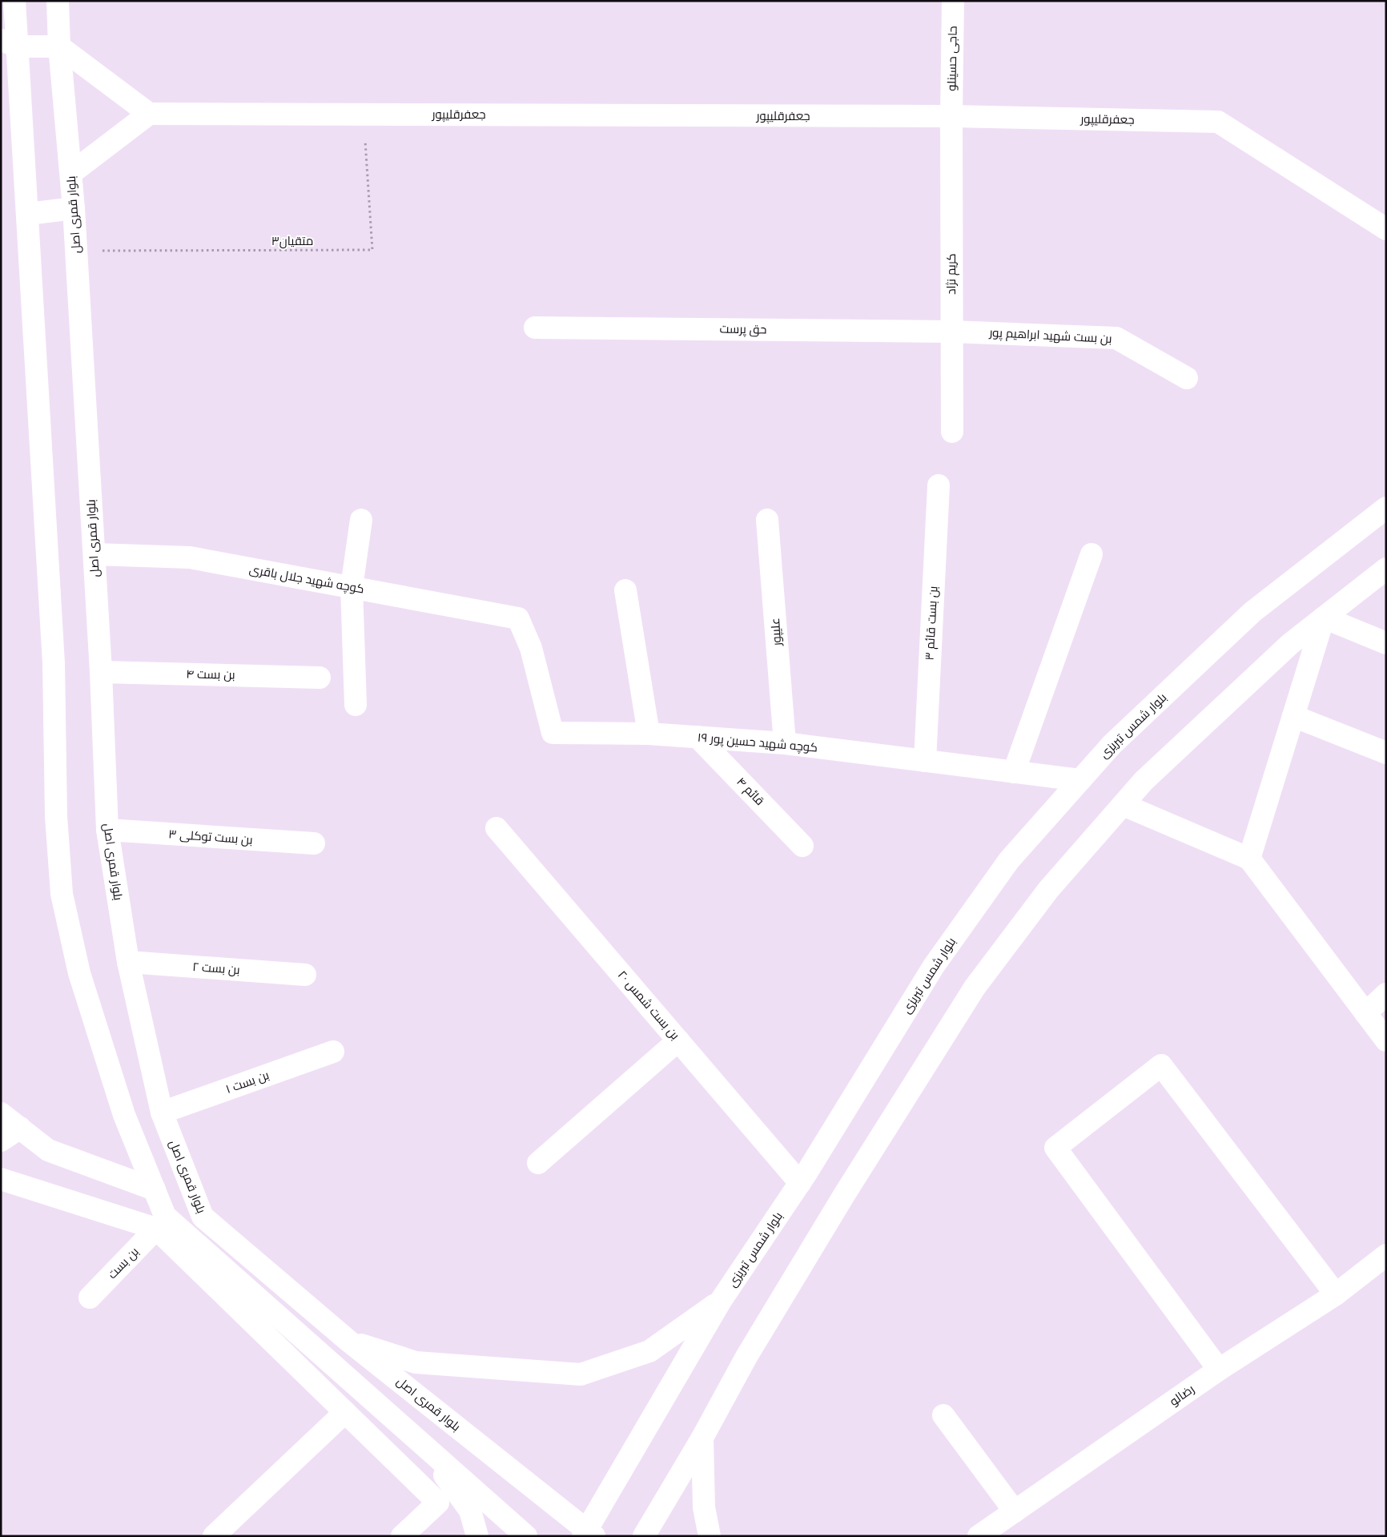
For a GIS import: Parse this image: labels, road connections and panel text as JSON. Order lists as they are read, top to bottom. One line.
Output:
{"streets":{"street":["حاجی حسینلو","جعفرقلیپور","بلوار قمری اصل","کریم نژاد","حق پرست","بن بست شهید ابراهیم پور","کوچه شهید جلال باقری","بن بست قائم ۳","علیپور","بن بست ۴","بلوار شمس تبریزی","کوچه شهید حسین پور ۱۹","قائم ۴","بن بست توکلی ۳","بن بست ۲","بن بست شمس ۲۰","بن بست ۱","بن بست","رضالو"],"path":["متقیان۳"]},"crossings":[["حاجی حسینلو","جعفرقلیپور"],["حاجی حسینلو","کریم نژاد"],["جعفرقلیپور","متقیان۳"],["جعفرقلیپور","کریم نژاد"],["بلوار قمری اصل","متقیان۳"],["بلوار قمری اصل","کوچه شهید جلال باقری"],["بلوار قمری اصل","بن بست ۴"],["بلوار قمری اصل","بلوار شمس تبریزی"],["بلوار قمری اصل","بن بست توکلی ۳"],["بلوار قمری اصل","بن بست ۲"],["بلوار قمری اصل","بن بست ۱"],["کریم نژاد","حق پرست"],["کریم نژاد","بن بست شهید ابراهیم پور"],["حق پرست","بن بست شهید ابراهیم پور"],["کوچه شهید جلال باقری","کوچه شهید حسین پور ۱۹"],["بن بست قائم ۳","کوچه شهید حسین پور ۱۹"],["علیپور","کوچه شهید حسین پور ۱۹"],["بلوار شمس تبریزی","کوچه شهید حسین پور ۱۹"],["بلوار شمس تبریزی","بن بست شمس ۲۰"],["کوچه شهید حسین پور ۱۹","قائم ۴"]]}
